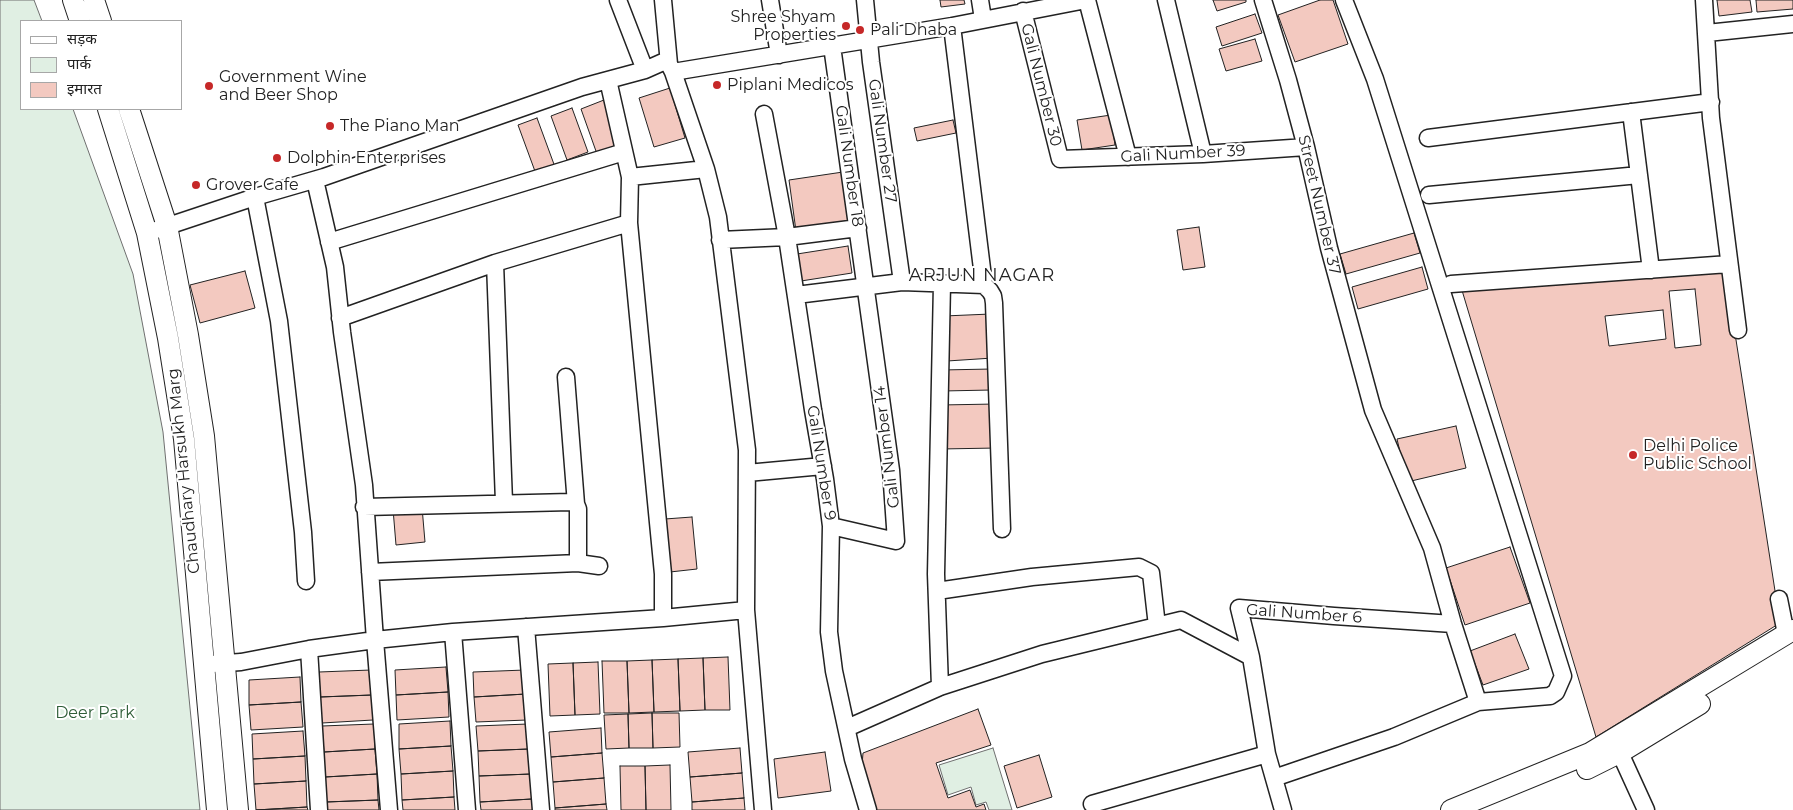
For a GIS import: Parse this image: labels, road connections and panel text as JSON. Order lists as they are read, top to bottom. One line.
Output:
{"streets":{"street":["Gali Number 30","Gali Number 27","Gali Number 39","Gali Number 18","Street Number 37","Gali Number 14","Gali Number 9","Chaudhary Harsukh Marg","Gali Number 6"]},"crossings":[["Gali Number 30","Gali Number 39"],["Gali Number 39","Street Number 37"],["Gali Number 18","Gali Number 14"],["Street Number 37","Gali Number 6"],["Gali Number 14","Gali Number 9"]],"districts":["ARJUN NAGAR"],"parks":["Deer Park"],"places":["Shree Shyam Properties","Pali Dhaba","Piplani Medicos","Government Wine and Beer Shop","The Piano Man","Dolphin Enterprises","Grover Cafe","Delhi Police Public School"],"legend":["सड़क","पार्क","इमारत"]}
